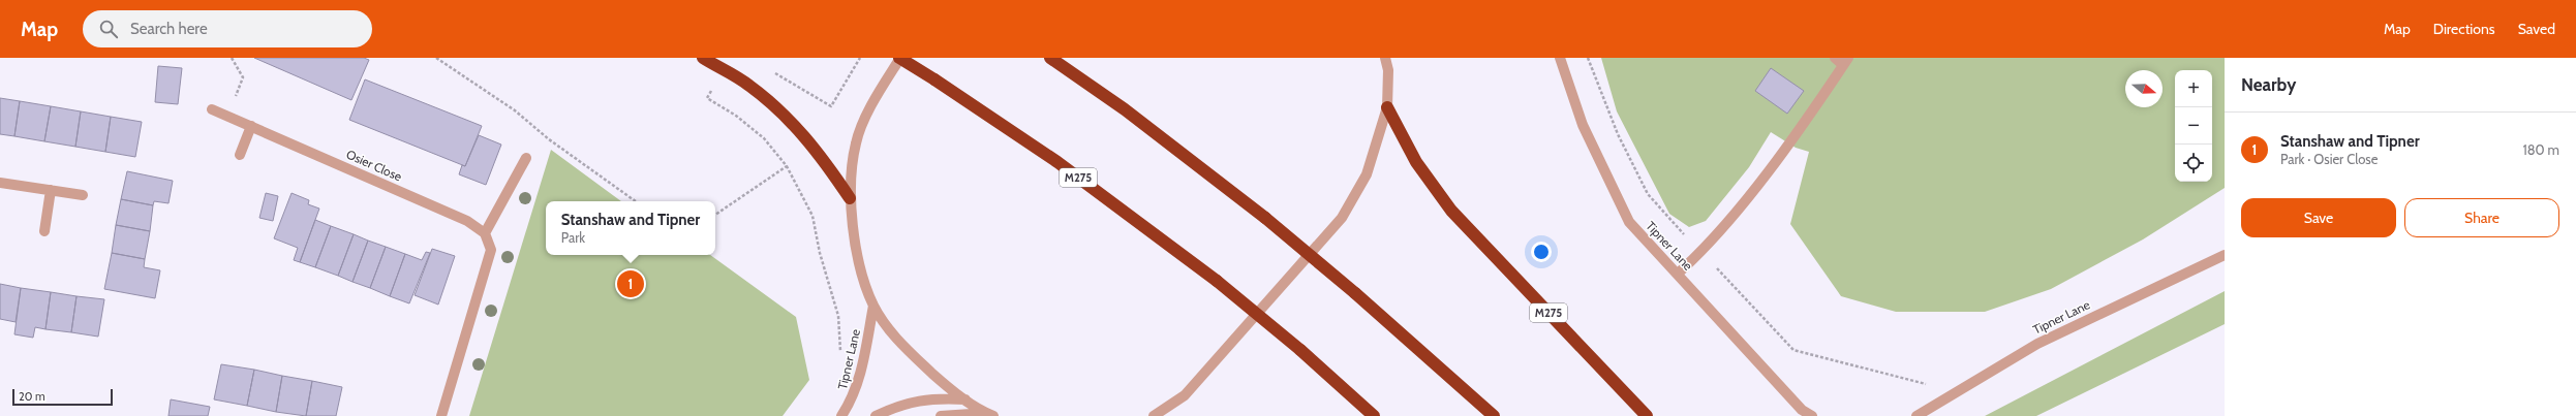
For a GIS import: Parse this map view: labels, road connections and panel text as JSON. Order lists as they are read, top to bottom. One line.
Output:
{"streets":{"highway":["M275"],"street":["Osier Close","Tipner Lane"]},"scale_bar":"20 m","north":"right","page":{"header":"Map","search":"Search here","nav":["Map","Directions","Saved"],"heading":"Nearby","map_buttons":["+","−"],"list":[{"mark":"1","name":"Stanshaw and Tipner","note":"Park · Osier Close","value":"180 m"}],"buttons":["Save","Share"],"popup":["Stanshaw and Tipner","Park"],"pins":"1","scale":"20 m"}}
